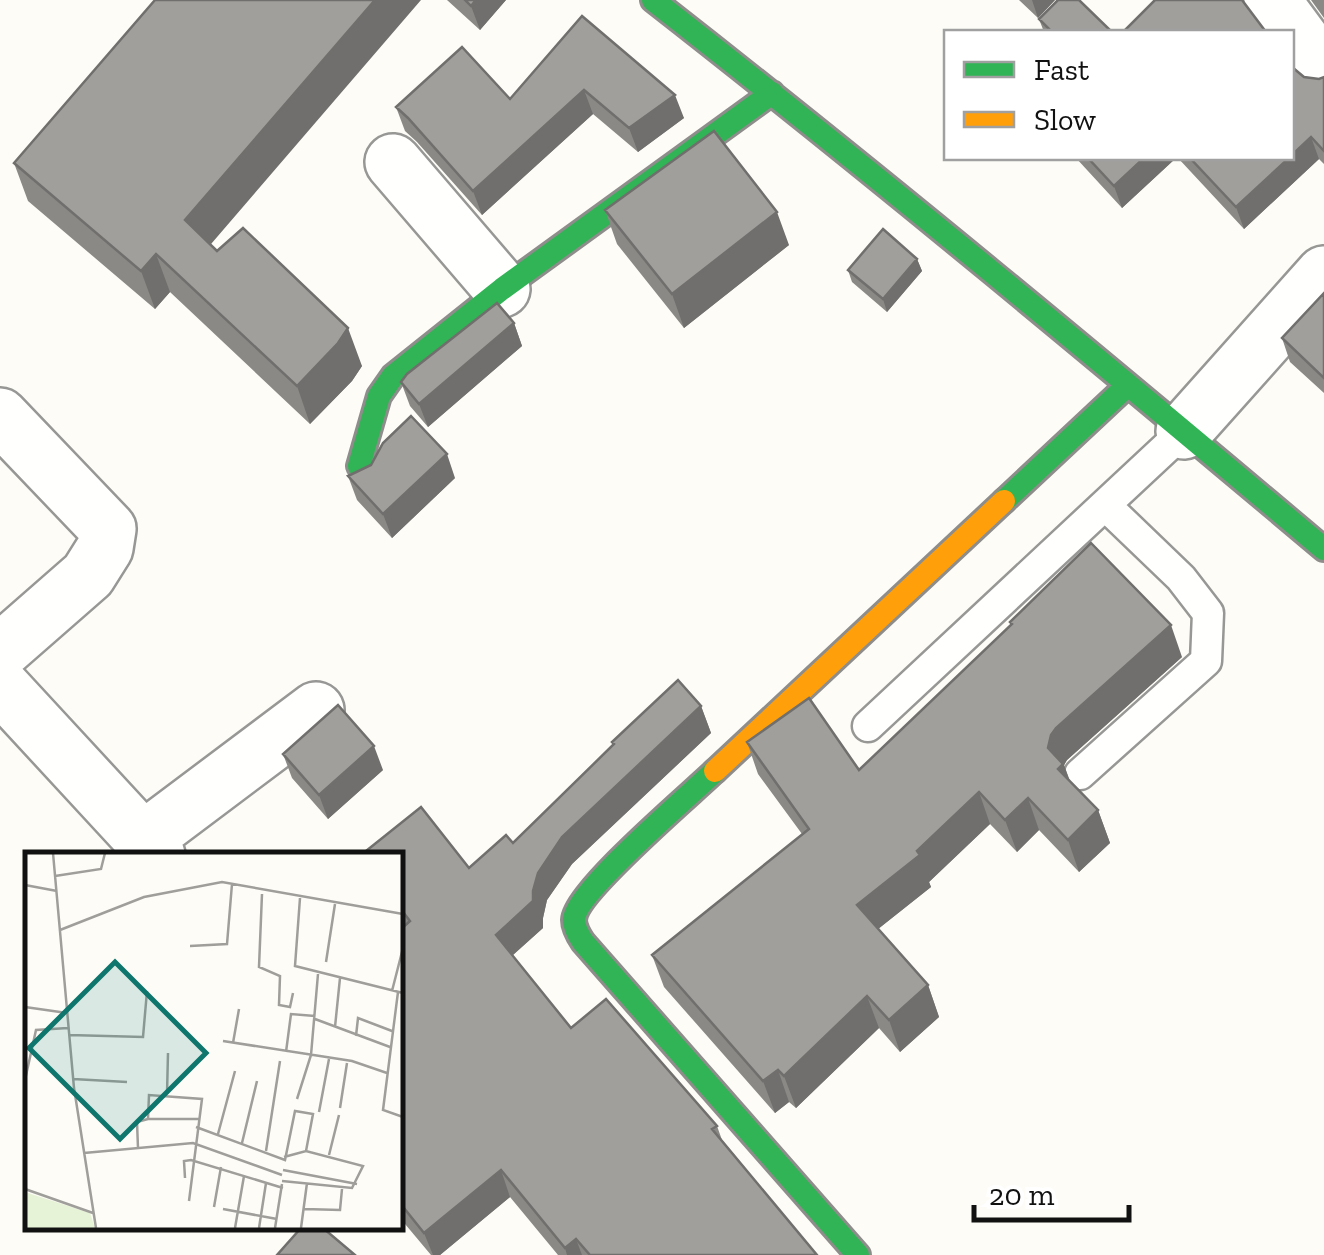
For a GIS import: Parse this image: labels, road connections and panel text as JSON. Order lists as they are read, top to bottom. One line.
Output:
{"legend":["Fast","Slow"],"scale_bar":"20 m"}
